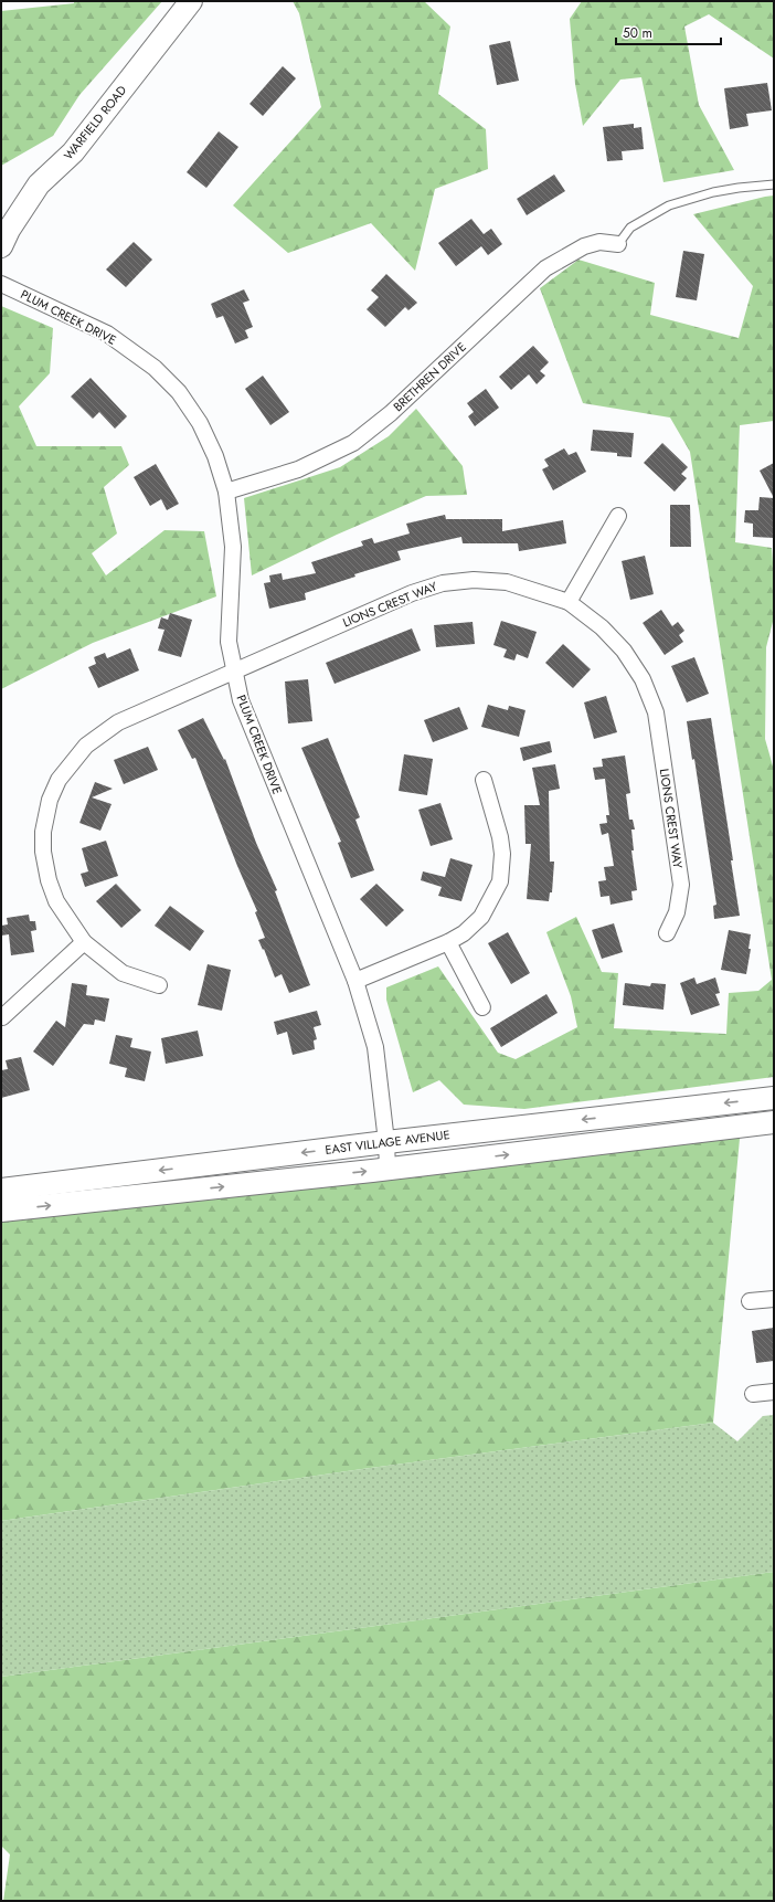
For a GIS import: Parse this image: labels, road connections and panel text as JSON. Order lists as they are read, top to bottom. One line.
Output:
{"streets":{"street":["WARFIELD ROAD","PLUM CREEK DRIVE","BRETHREN DRIVE","LIONS CREST WAY","EAST VILLAGE AVENUE"]},"crossings":[["PLUM CREEK DRIVE","BRETHREN DRIVE"],["PLUM CREEK DRIVE","LIONS CREST WAY"],["PLUM CREEK DRIVE","EAST VILLAGE AVENUE"]],"scale_bar":"50 m"}
